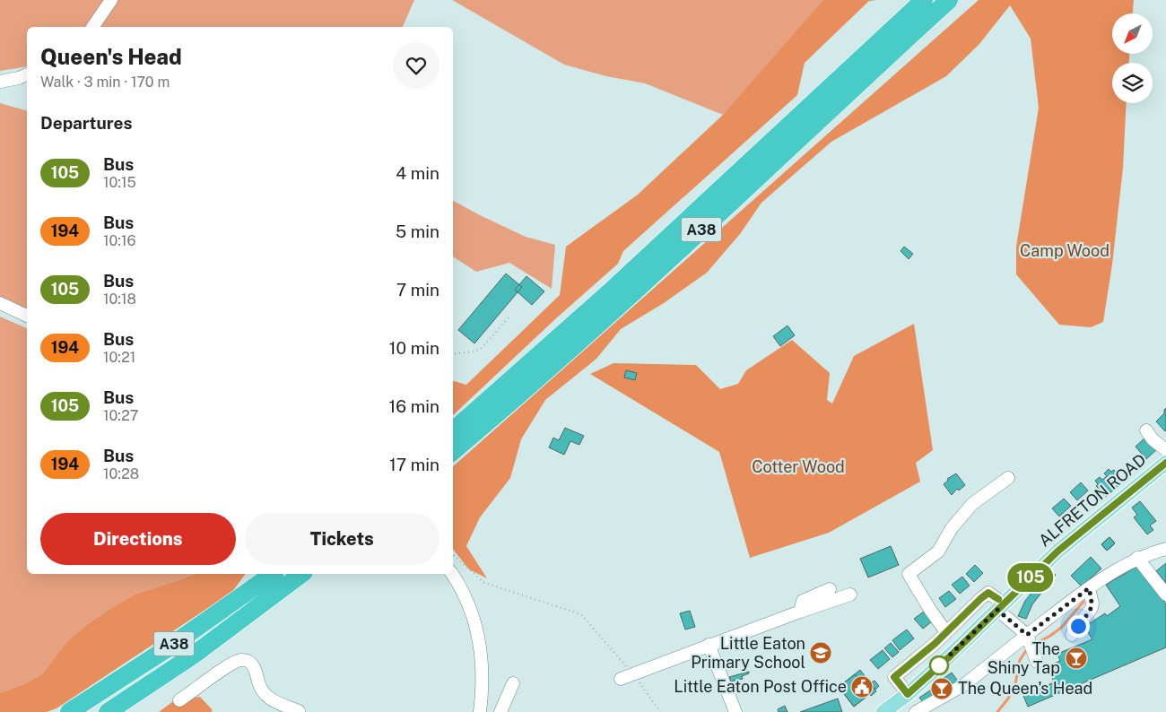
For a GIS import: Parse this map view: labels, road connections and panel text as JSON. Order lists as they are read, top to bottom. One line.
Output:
{"streets":{"highway":["A38"],"main road":["ALFRETON ROAD"]},"parks":["Camp Wood","Cotter Wood"],"places":{"school or university":["Little Eaton Primary School"],"bar":["The Shiny Tap","The Queen's Head"],"public building":["Little Eaton Post Office"]},"lines":["bus line 105"],"north":"bottom left","page":{"on_map":"105","heading":[["Queen's Head","Walk · 3 min · 170 m"],"Departures"],"list":[{"mark":"105","name":"Bus","note":"10:15","value":"4 min"},{"mark":"194","name":"Bus","note":"10:16","value":"5 min"},{"mark":"105","name":"Bus","note":"10:18","value":"7 min"},{"mark":"194","name":"Bus","note":"10:21","value":"10 min"},{"mark":"105","name":"Bus","note":"10:27","value":"16 min"},{"mark":"194","name":"Bus","note":"10:28","value":"17 min"}],"buttons":["Directions","Tickets"]}}
